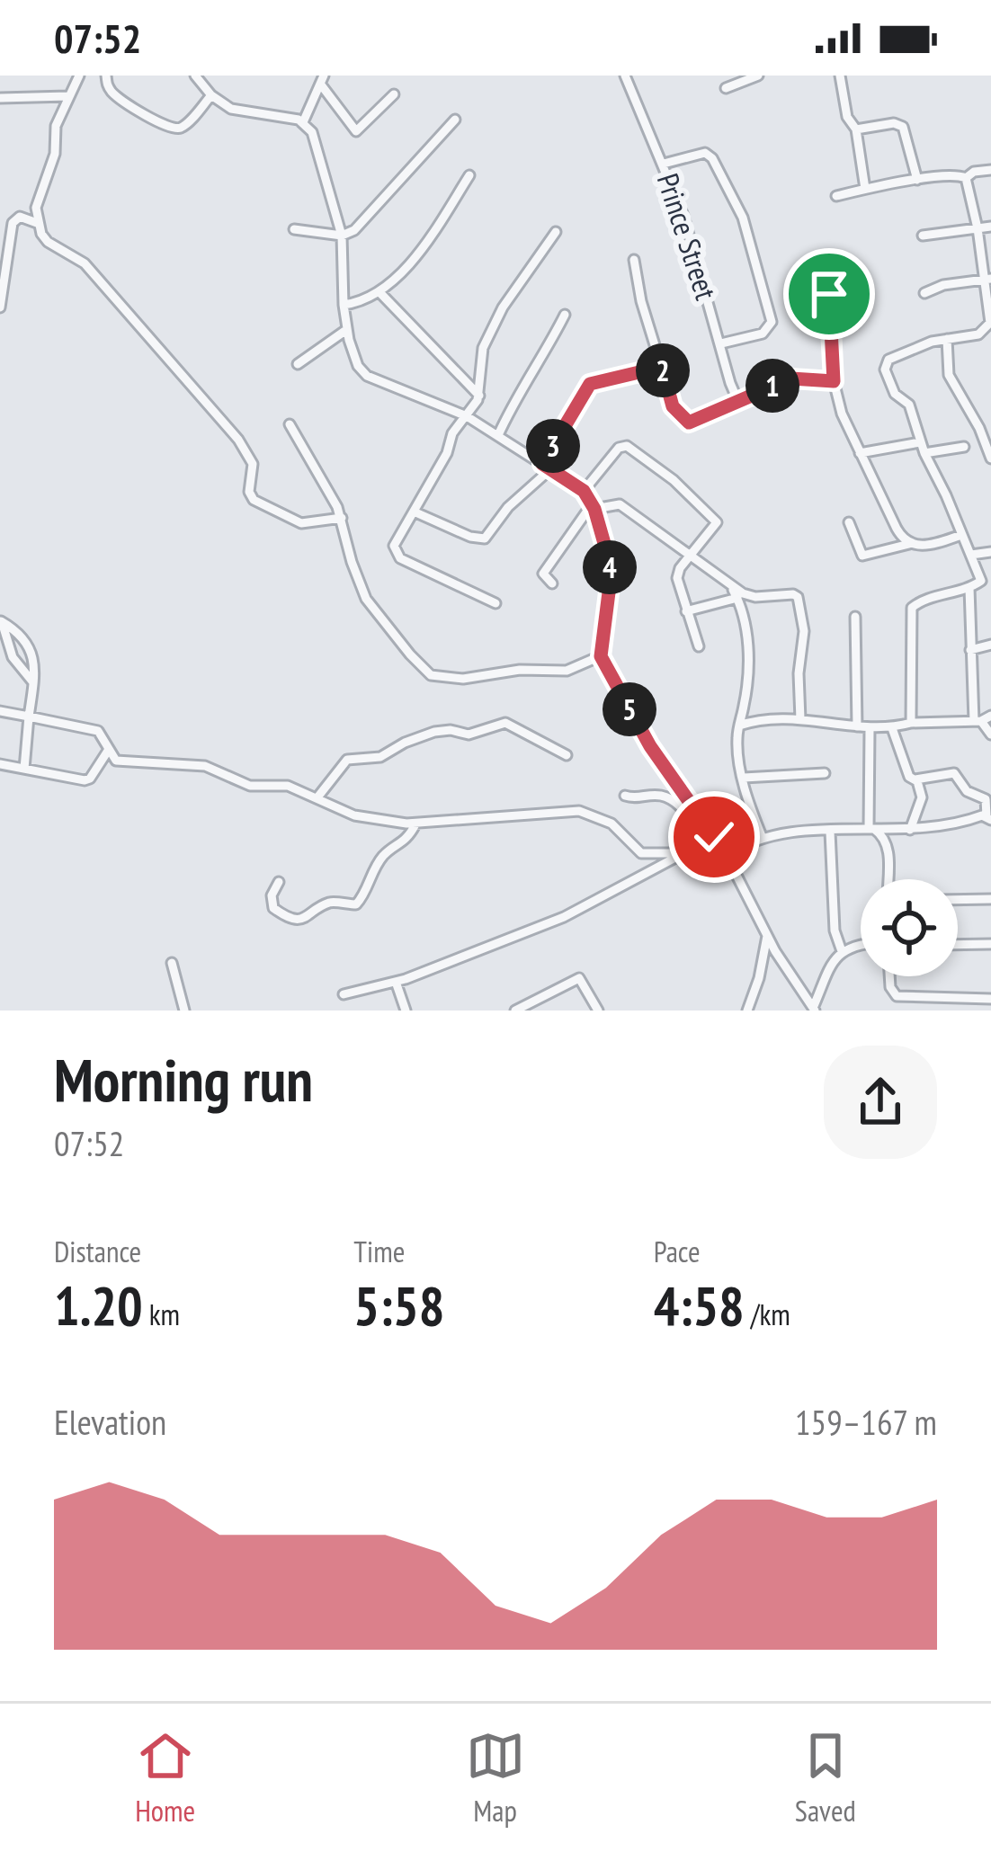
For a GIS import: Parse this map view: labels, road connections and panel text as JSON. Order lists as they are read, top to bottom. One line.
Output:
{"streets":{"street":["Prince Street"]},"page":{"status":"07:52","pins":["2","1","3","4","5"],"heading":["Morning run","07:52"],"stats":[["Distance","1.20 km"],["Time","5:58"],["Pace","4:58 /km"]],"chart":["Elevation","159–167 m"],"tabs":["Home","Map","Saved"]}}
